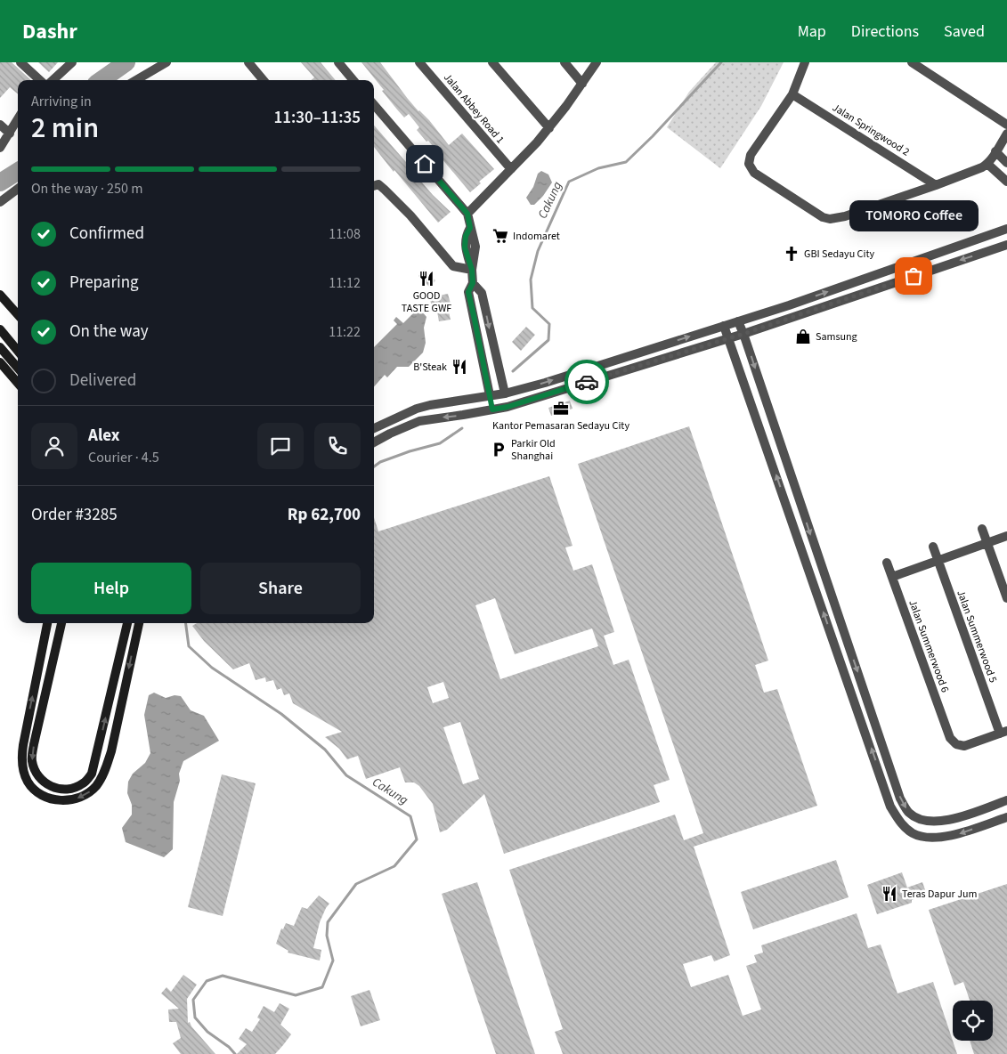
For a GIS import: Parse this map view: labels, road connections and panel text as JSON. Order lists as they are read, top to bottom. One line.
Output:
{"streets":{"street":["Jalan Abbey Road 1","Jalan Springwood 2","Jalan Summerwood 5","Jalan Summerwood 6"]},"crossings":[["Jalan Summerwood 5","Jalan Summerwood 6"]],"water":["Cakung"],"places":{"supermarket":["Indomaret"],"church":["GBI Sedayu City"],"other":["TOMORO Coffee"],"restaurant":["GOOD TASTE GWF","B'Steak","Teras Dapur Jum"],"shop":["Samsung"],"office":["Kantor Pemasaran Sedayu City"],"parking":["Parkir Old Shanghai"]},"page":{"header":"Dashr","nav":["Map","Directions","Saved"],"heading":["2 min","Arriving in","11:30–11:35"],"panel":["Alex","Courier · 4.5","Order #3285","Rp 62,700"],"bar":"On the way · 250 m","bubble":"TOMORO Coffee","list":[["Confirmed","11:08"],["Preparing","11:12"],["On the way","11:22"],"Delivered"],"buttons":["Help","Share"]}}
